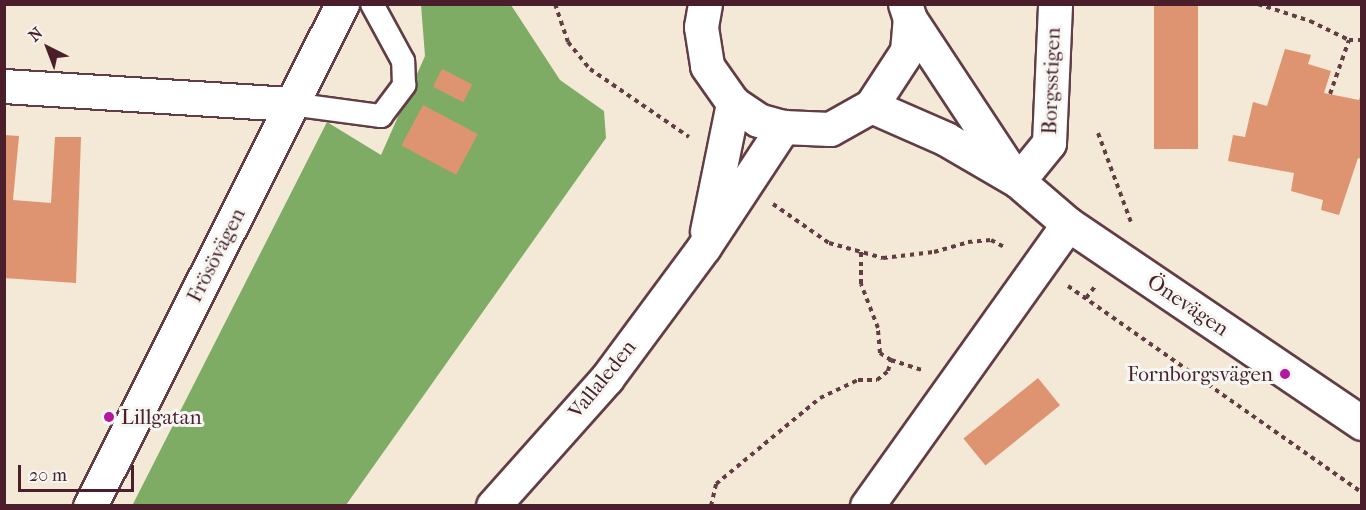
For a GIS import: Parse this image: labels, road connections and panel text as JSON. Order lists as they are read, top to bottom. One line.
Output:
{"streets":{"street":["Borgsstigen","Frösövägen","Önevägen","Vallaleden"]},"crossings":[["Borgsstigen","Önevägen"]],"places":["Fornborgsvägen","Lillgatan"],"scale_bar":"20 m","north":"top left"}
